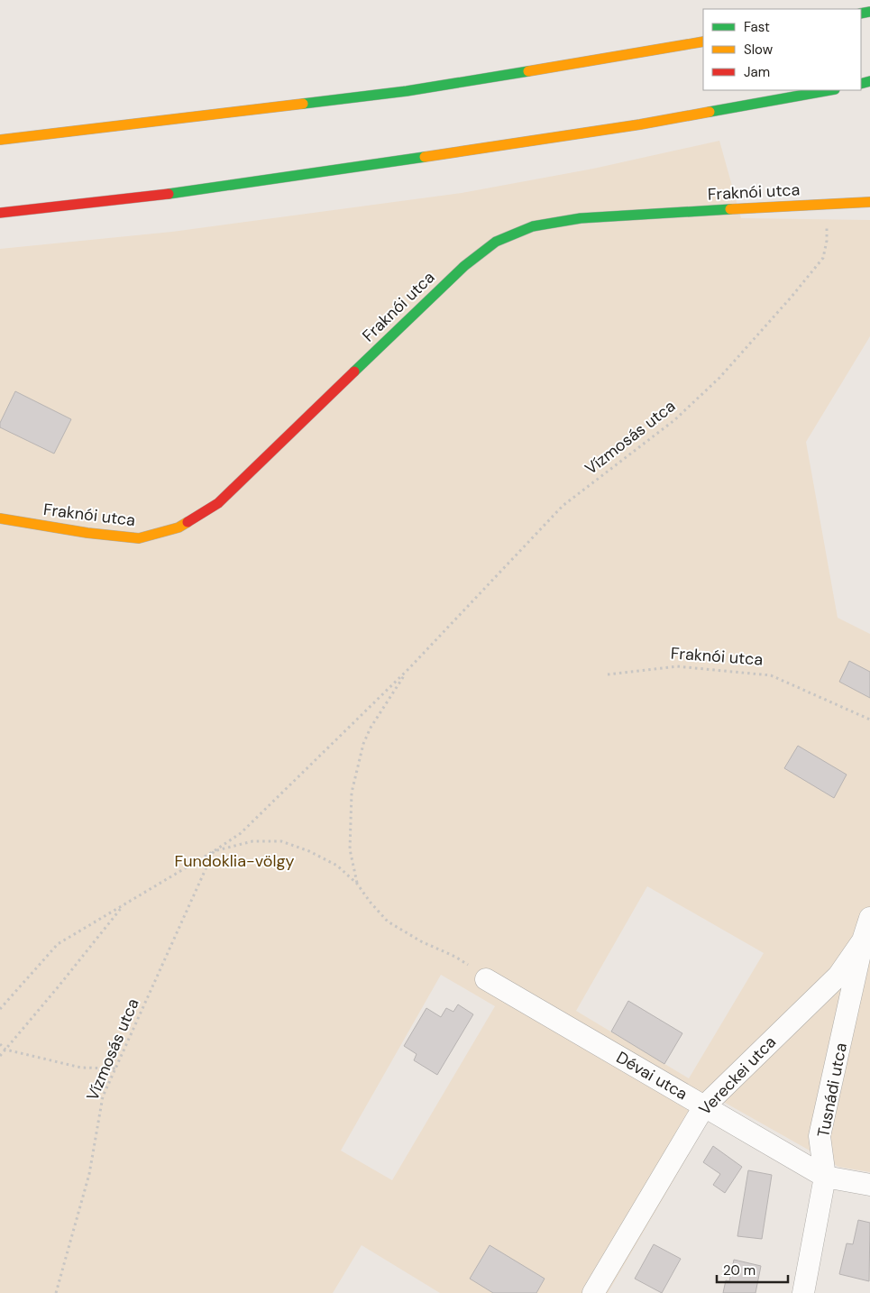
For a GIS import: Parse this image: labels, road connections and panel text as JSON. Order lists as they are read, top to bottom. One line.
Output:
{"streets":{"main road":["Fraknói utca"],"street":["Dévai utca","Vereckei utca","Tusnádi utca"],"path":["Vízmosás utca"]},"crossings":[["Fraknói utca","Vízmosás utca"],["Dévai utca","Vereckei utca"],["Dévai utca","Tusnádi utca"],["Vereckei utca","Tusnádi utca"]],"parks":["Fundoklia-völgy"],"legend":["Fast","Slow","Jam"],"scale_bar":"20 m"}
